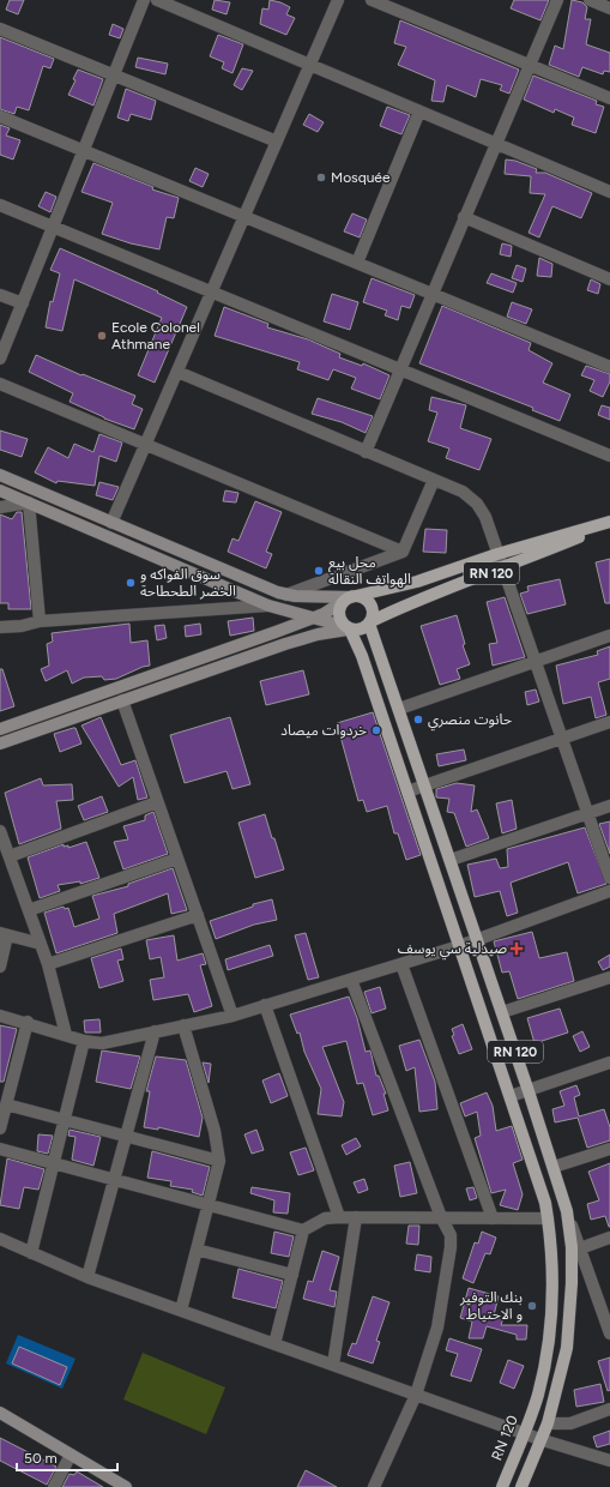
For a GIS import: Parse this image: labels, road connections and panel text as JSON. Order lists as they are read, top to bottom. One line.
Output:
{"streets":{"main road":["RN 120"]},"places":{"other":["Mosquée","Ecole Colonel Athmane","محل بيع الهواتف النقالة","سوق الفواكه و الخضر الطحطاحة","حانوت منصري","خردوات ميصاد","بنك التوفير و الاحتياط"],"health":["صيدلية سي يوسف"]},"scale_bar":"50 m"}
